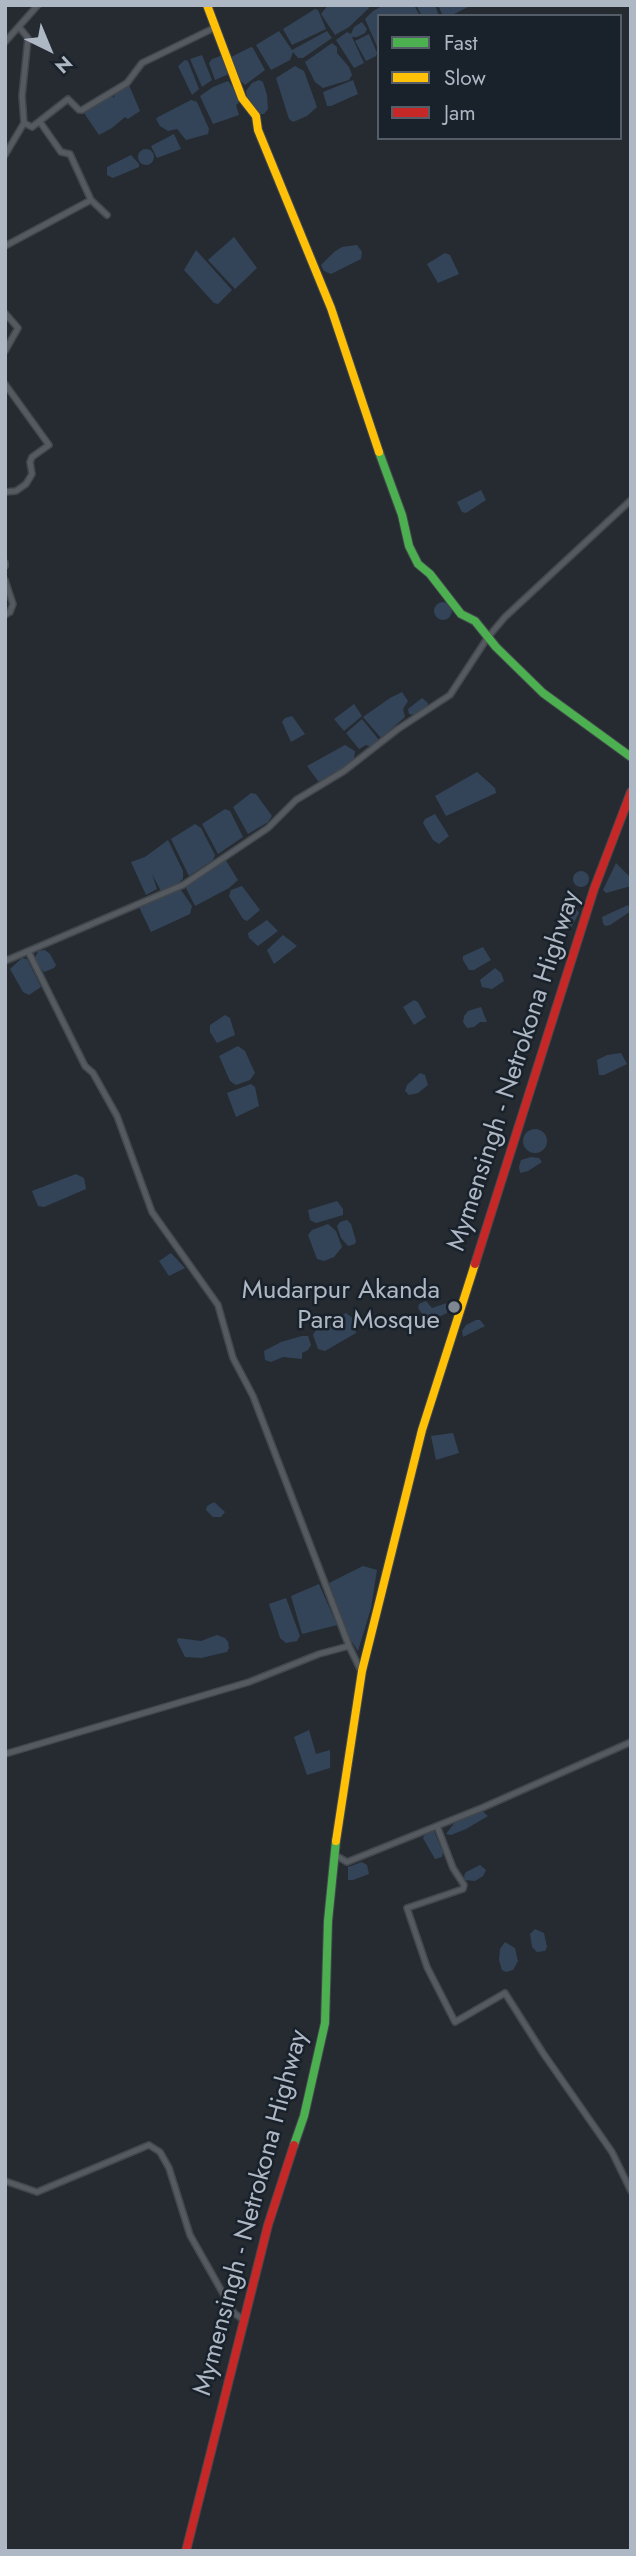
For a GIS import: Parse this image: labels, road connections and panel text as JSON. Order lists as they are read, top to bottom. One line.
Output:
{"streets":{"main road":["Mymensingh - Netrokona Highway"]},"places":["Mudarpur Akanda Para Mosque"],"legend":["Fast","Slow","Jam"],"north":"bottom right"}
